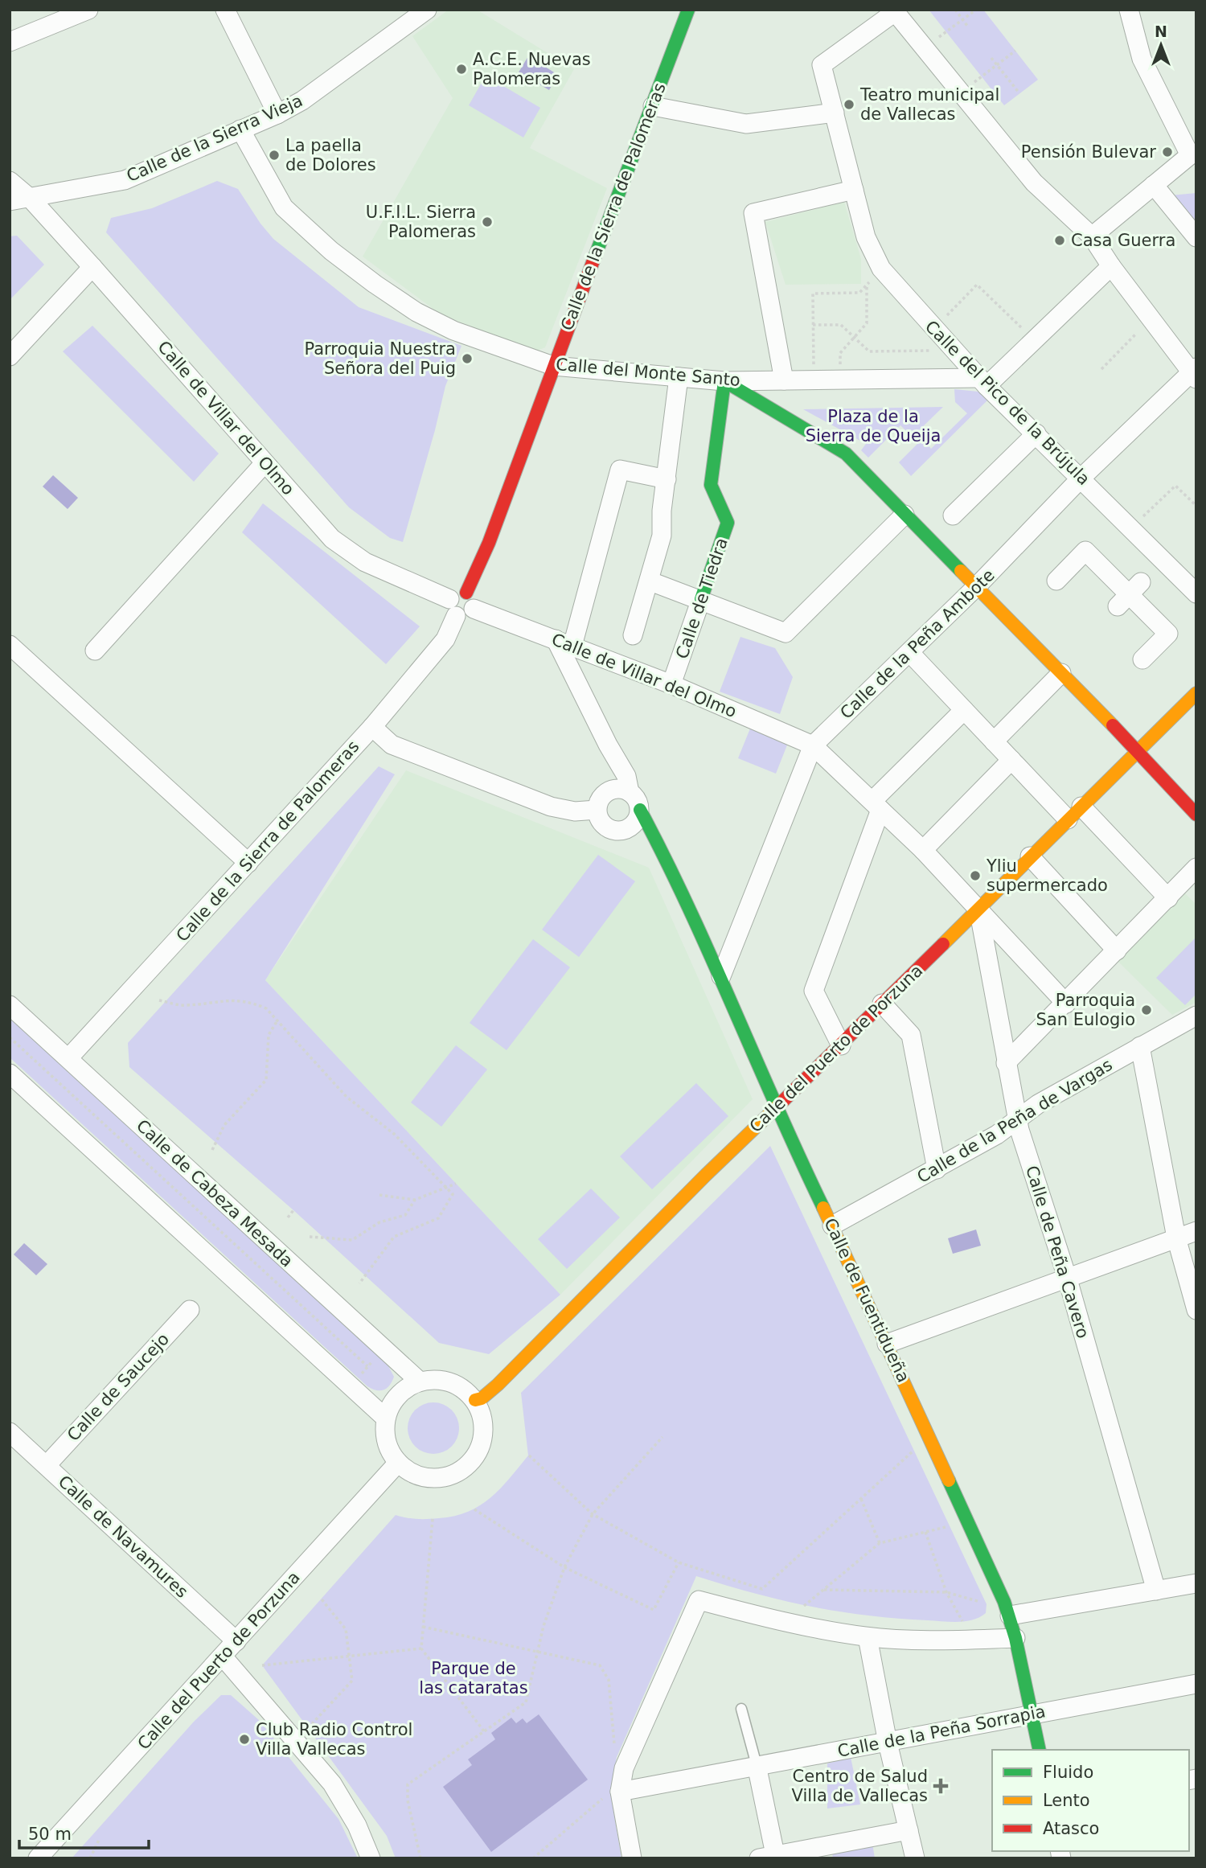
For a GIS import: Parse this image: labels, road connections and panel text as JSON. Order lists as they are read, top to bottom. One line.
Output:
{"streets":{"street":["Calle de la Sierra Vieja","Calle de la Sierra de Palomeras","Calle del Monte Santo","Calle del Pico de la Brújula","Calle de Villar del Olmo","Calle de Tiedra","Calle de la Peña Ambote","Calle del Puerto de Porzuna","Calle de la Peña de Vargas","Calle de Cabeza Mesada","Calle de Peña Cavero","Calle de Fuentidueña","Calle de Saucejo","Calle de Navamures","Calle de la Peña Sorrapia"]},"crossings":[["Calle de la Sierra Vieja","Calle del Monte Santo"],["Calle de la Sierra Vieja","Calle de Villar del Olmo"],["Calle de la Sierra de Palomeras","Calle del Monte Santo"],["Calle de la Sierra de Palomeras","Calle de Villar del Olmo"],["Calle de la Sierra de Palomeras","Calle de Cabeza Mesada"],["Calle del Monte Santo","Calle del Pico de la Brújula"],["Calle del Monte Santo","Calle de Tiedra"],["Calle del Pico de la Brújula","Calle de la Peña Ambote"],["Calle de Villar del Olmo","Calle de Tiedra"],["Calle de Villar del Olmo","Calle de la Peña Ambote"],["Calle de Villar del Olmo","Calle del Puerto de Porzuna"],["Calle de Villar del Olmo","Calle de Peña Cavero"],["Calle de la Peña Ambote","Calle de Fuentidueña"],["Calle del Puerto de Porzuna","Calle de Cabeza Mesada"],["Calle del Puerto de Porzuna","Calle de Peña Cavero"],["Calle del Puerto de Porzuna","Calle de Fuentidueña"],["Calle del Puerto de Porzuna","Calle de Navamures"],["Calle de la Peña de Vargas","Calle de Peña Cavero"],["Calle de la Peña de Vargas","Calle de Fuentidueña"],["Calle de Fuentidueña","Calle de la Peña Sorrapia"],["Calle de Saucejo","Calle de Navamures"]],"parks":["Plaza de la Sierra de Queija","Parque de las cataratas"],"places":{"other":["A.C.E. Nuevas Palomeras","Teatro municipal de Vallecas","Pensión Bulevar","La paella de Dolores","U.F.I.L. Sierra Palomeras","Casa Guerra","Parroquia Nuestra Señora del Puig","Yliu supermercado","Parroquia San Eulogio","Club Radio Control Villa Vallecas"],"health":["Centro de Salud Villa de Vallecas"]},"legend":["Fluido","Lento","Atasco"],"scale_bar":"50 m","north":"top"}
